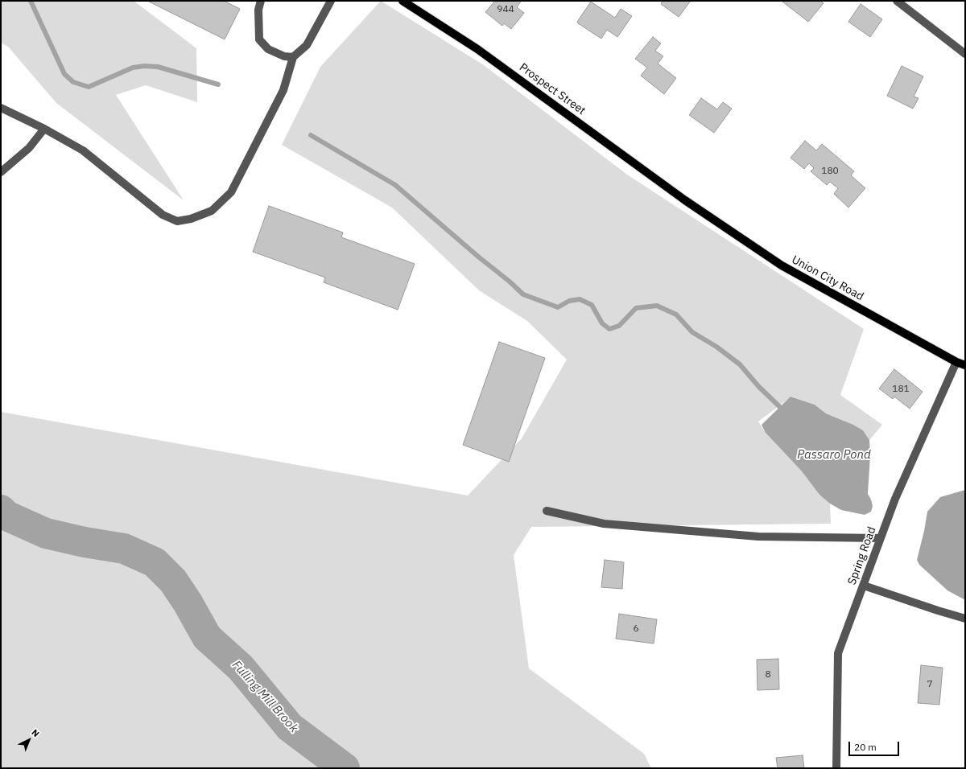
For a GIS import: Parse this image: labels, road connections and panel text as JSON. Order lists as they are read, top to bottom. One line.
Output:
{"streets":{"main road":["Prospect Street","Union City Road"],"street":["Spring Road"]},"crossings":[["Prospect Street","Union City Road"],["Union City Road","Spring Road"]],"water":["Passaro Pond","Fulling Mill Brook"],"house_numbers":["944","180","181","6","8","7"],"scale_bar":"20 m","north":"top right"}
